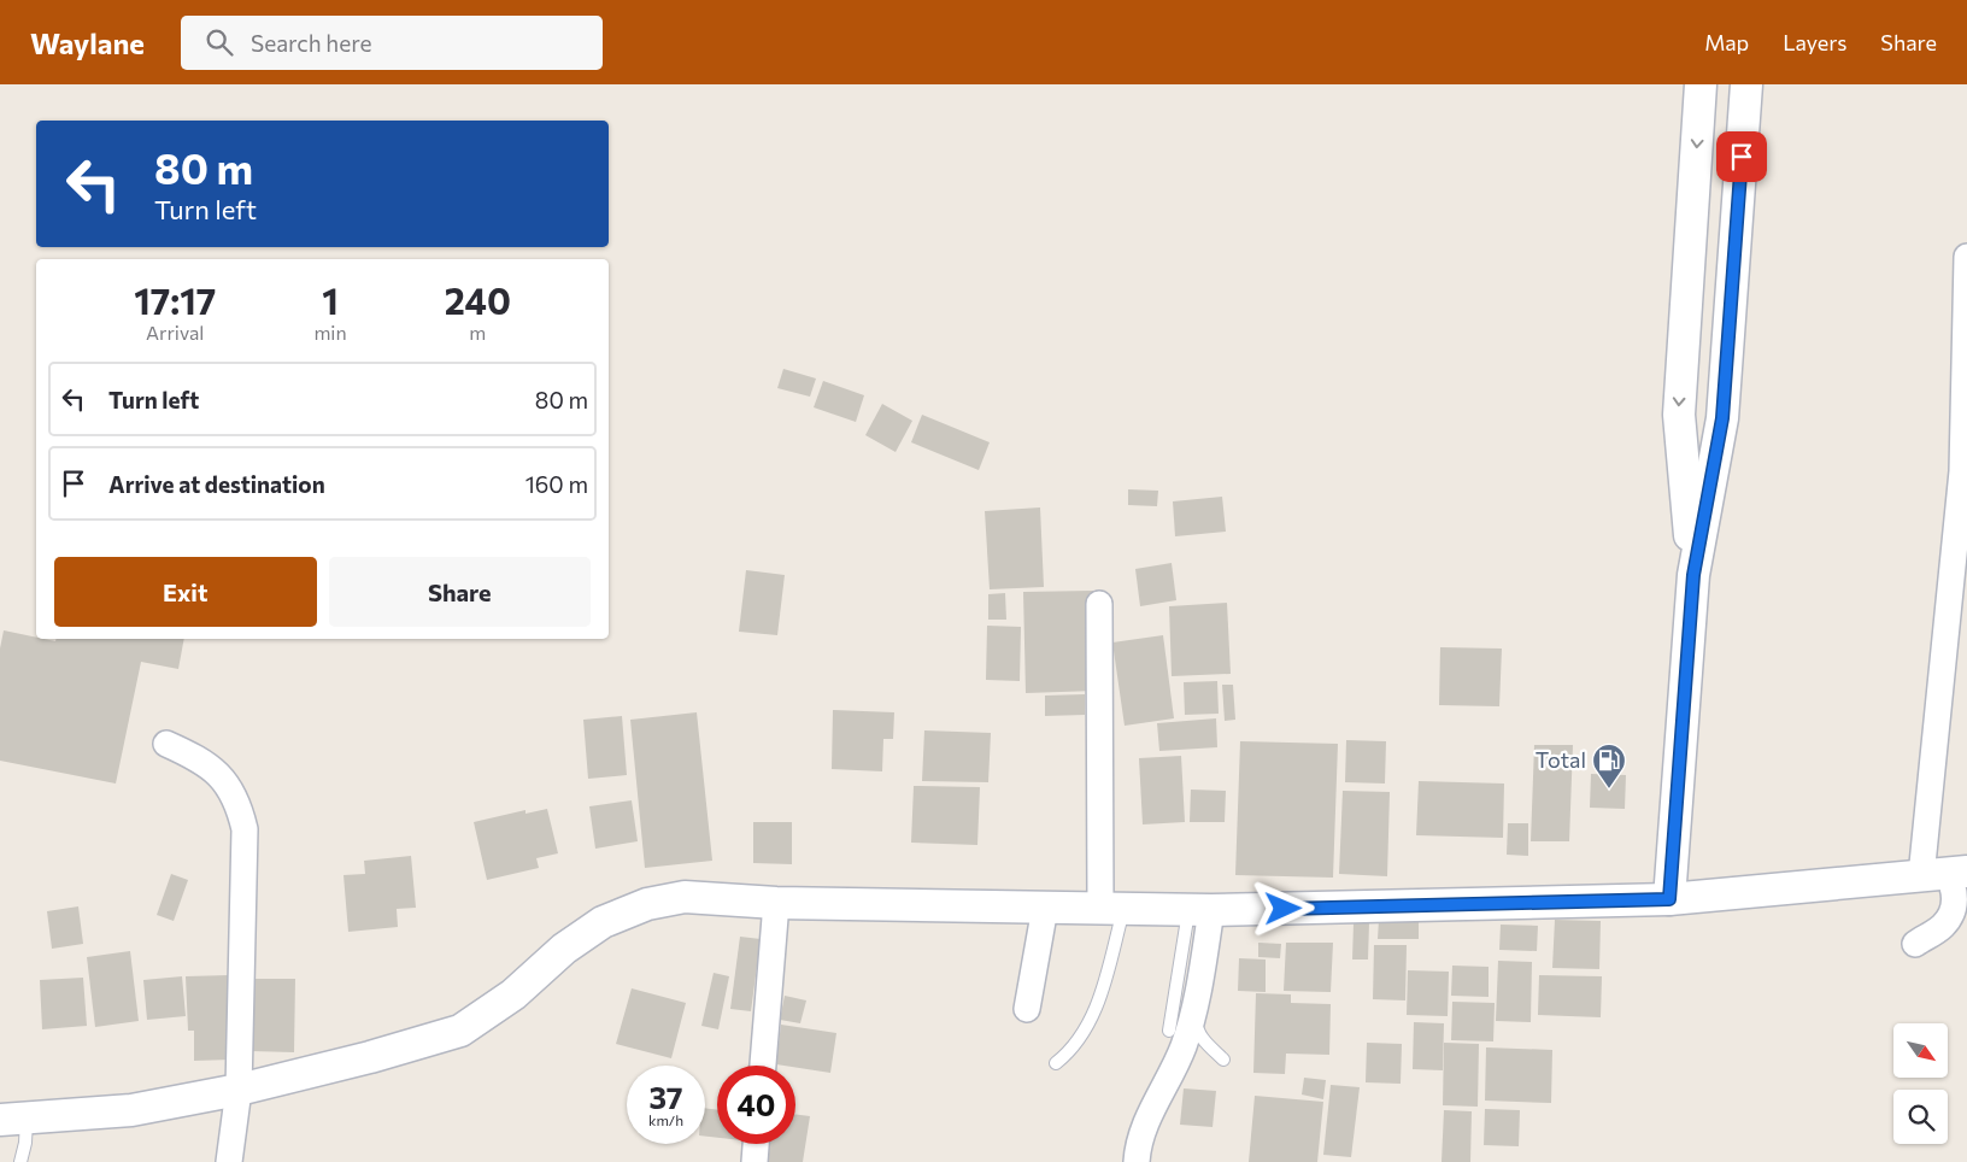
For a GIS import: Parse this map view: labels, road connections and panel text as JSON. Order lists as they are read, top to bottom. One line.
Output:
{"places":{"fuel station":["Total"]},"north":"bottom right","page":{"header":"Waylane","search":"Search here","nav":["Map","Layers","Share"],"turn":["80 m","Turn left"],"eta":["17:17","Arrival","1","min","240","m"],"list":[{"name":"Turn left","value":"80 m"},{"name":"Arrive at destination","value":"160 m"}],"buttons":["Exit","Share"],"speed":"37 km/h","limit":"40"}}
